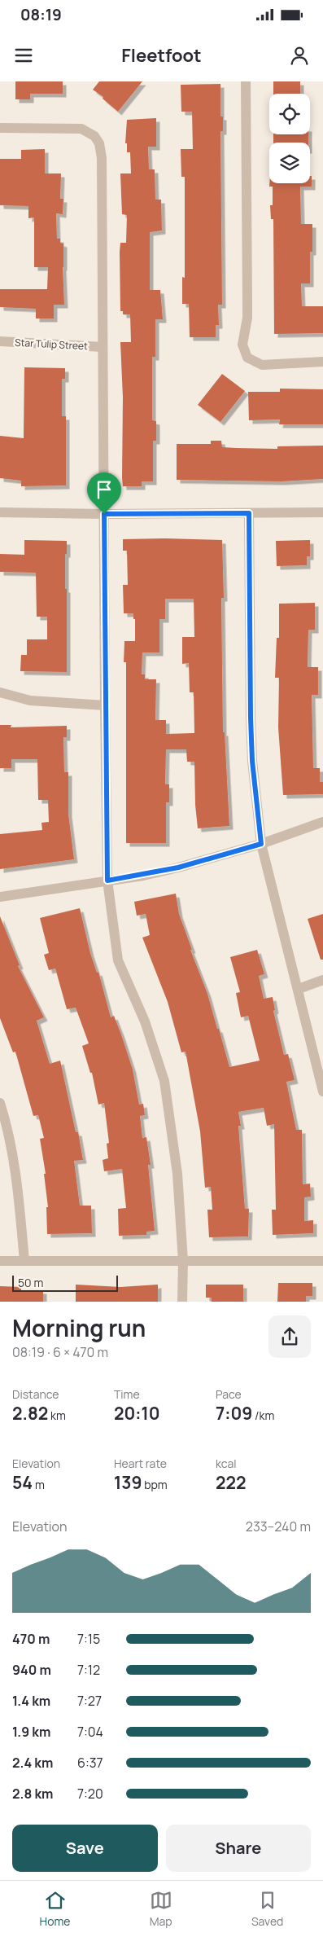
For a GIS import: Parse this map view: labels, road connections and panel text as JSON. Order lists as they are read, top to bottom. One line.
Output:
{"streets":{"street":["Star Tulip Street"]},"scale_bar":"50 m","page":{"status":"08:19","header":"Fleetfoot","scale":"50 m","heading":["Morning run","08:19 · 6 × 470 m"],"stats":[["Distance","2.82 km"],["Time","20:10"],["Pace","7:09 /km"],["Elevation","54 m"],["Heart rate","139 bpm"],["kcal","222"]],"chart":["Elevation","233–240 m"],"list":[{"name":"470 m","note":"7:15"},{"name":"940 m","note":"7:12"},{"name":"1.4 km","note":"7:27"},{"name":"1.9 km","note":"7:04"},{"name":"2.4 km","note":"6:37"},{"name":"2.8 km","note":"7:20"}],"buttons":["Save","Share"],"tabs":["Home","Map","Saved"]}}
